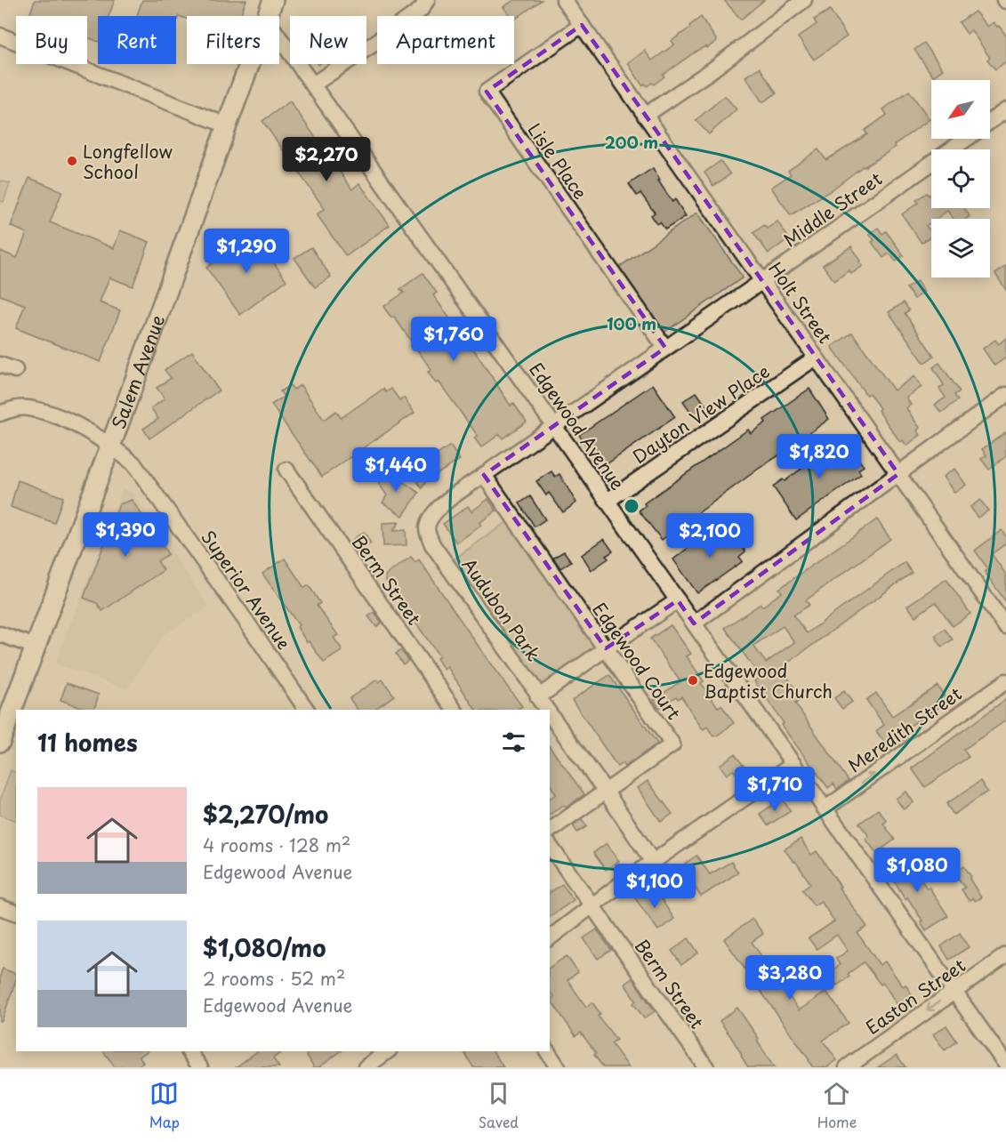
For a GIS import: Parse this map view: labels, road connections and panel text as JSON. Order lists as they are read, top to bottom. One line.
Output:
{"streets":{"main road":["Salem Avenue"],"street":["Lisle Place","Middle Street","Holt Street","Dayton View Place","Edgewood Avenue","Berm Street","Superior Avenue","Audubon Park","Edgewood Court","Meredith Street","Easton Street"]},"crossings":[["Lisle Place","Middle Street"],["Lisle Place","Holt Street"],["Middle Street","Holt Street"],["Middle Street","Edgewood Avenue"],["Middle Street","Audubon Park"],["Middle Street","Edgewood Court"],["Holt Street","Dayton View Place"],["Salem Avenue","Superior Avenue"],["Dayton View Place","Edgewood Avenue"],["Edgewood Avenue","Meredith Street"],["Edgewood Avenue","Easton Street"],["Audubon Park","Edgewood Court"]],"one_way":["Meredith Street","Easton Street"],"places":["Longfellow School","Edgewood Baptist Church"],"north":"bottom left","page":{"chip":["Buy","Rent","Filters","New","Apartment"],"price":["$2,270","$1,290","$1,760","$1,820","$1,440","$1,390","$2,100","$1,710","$1,080","$1,100","$3,280"],"heading":"11 homes","list":[{"name":"$2,270/mo","note":"4 rooms · 128 m² · Edgewood Avenue"},{"name":"$1,080/mo","note":"2 rooms · 52 m² · Edgewood Avenue"}],"tabs":["Map","Saved","Home"]},"rings":["200 m","100 m"]}
